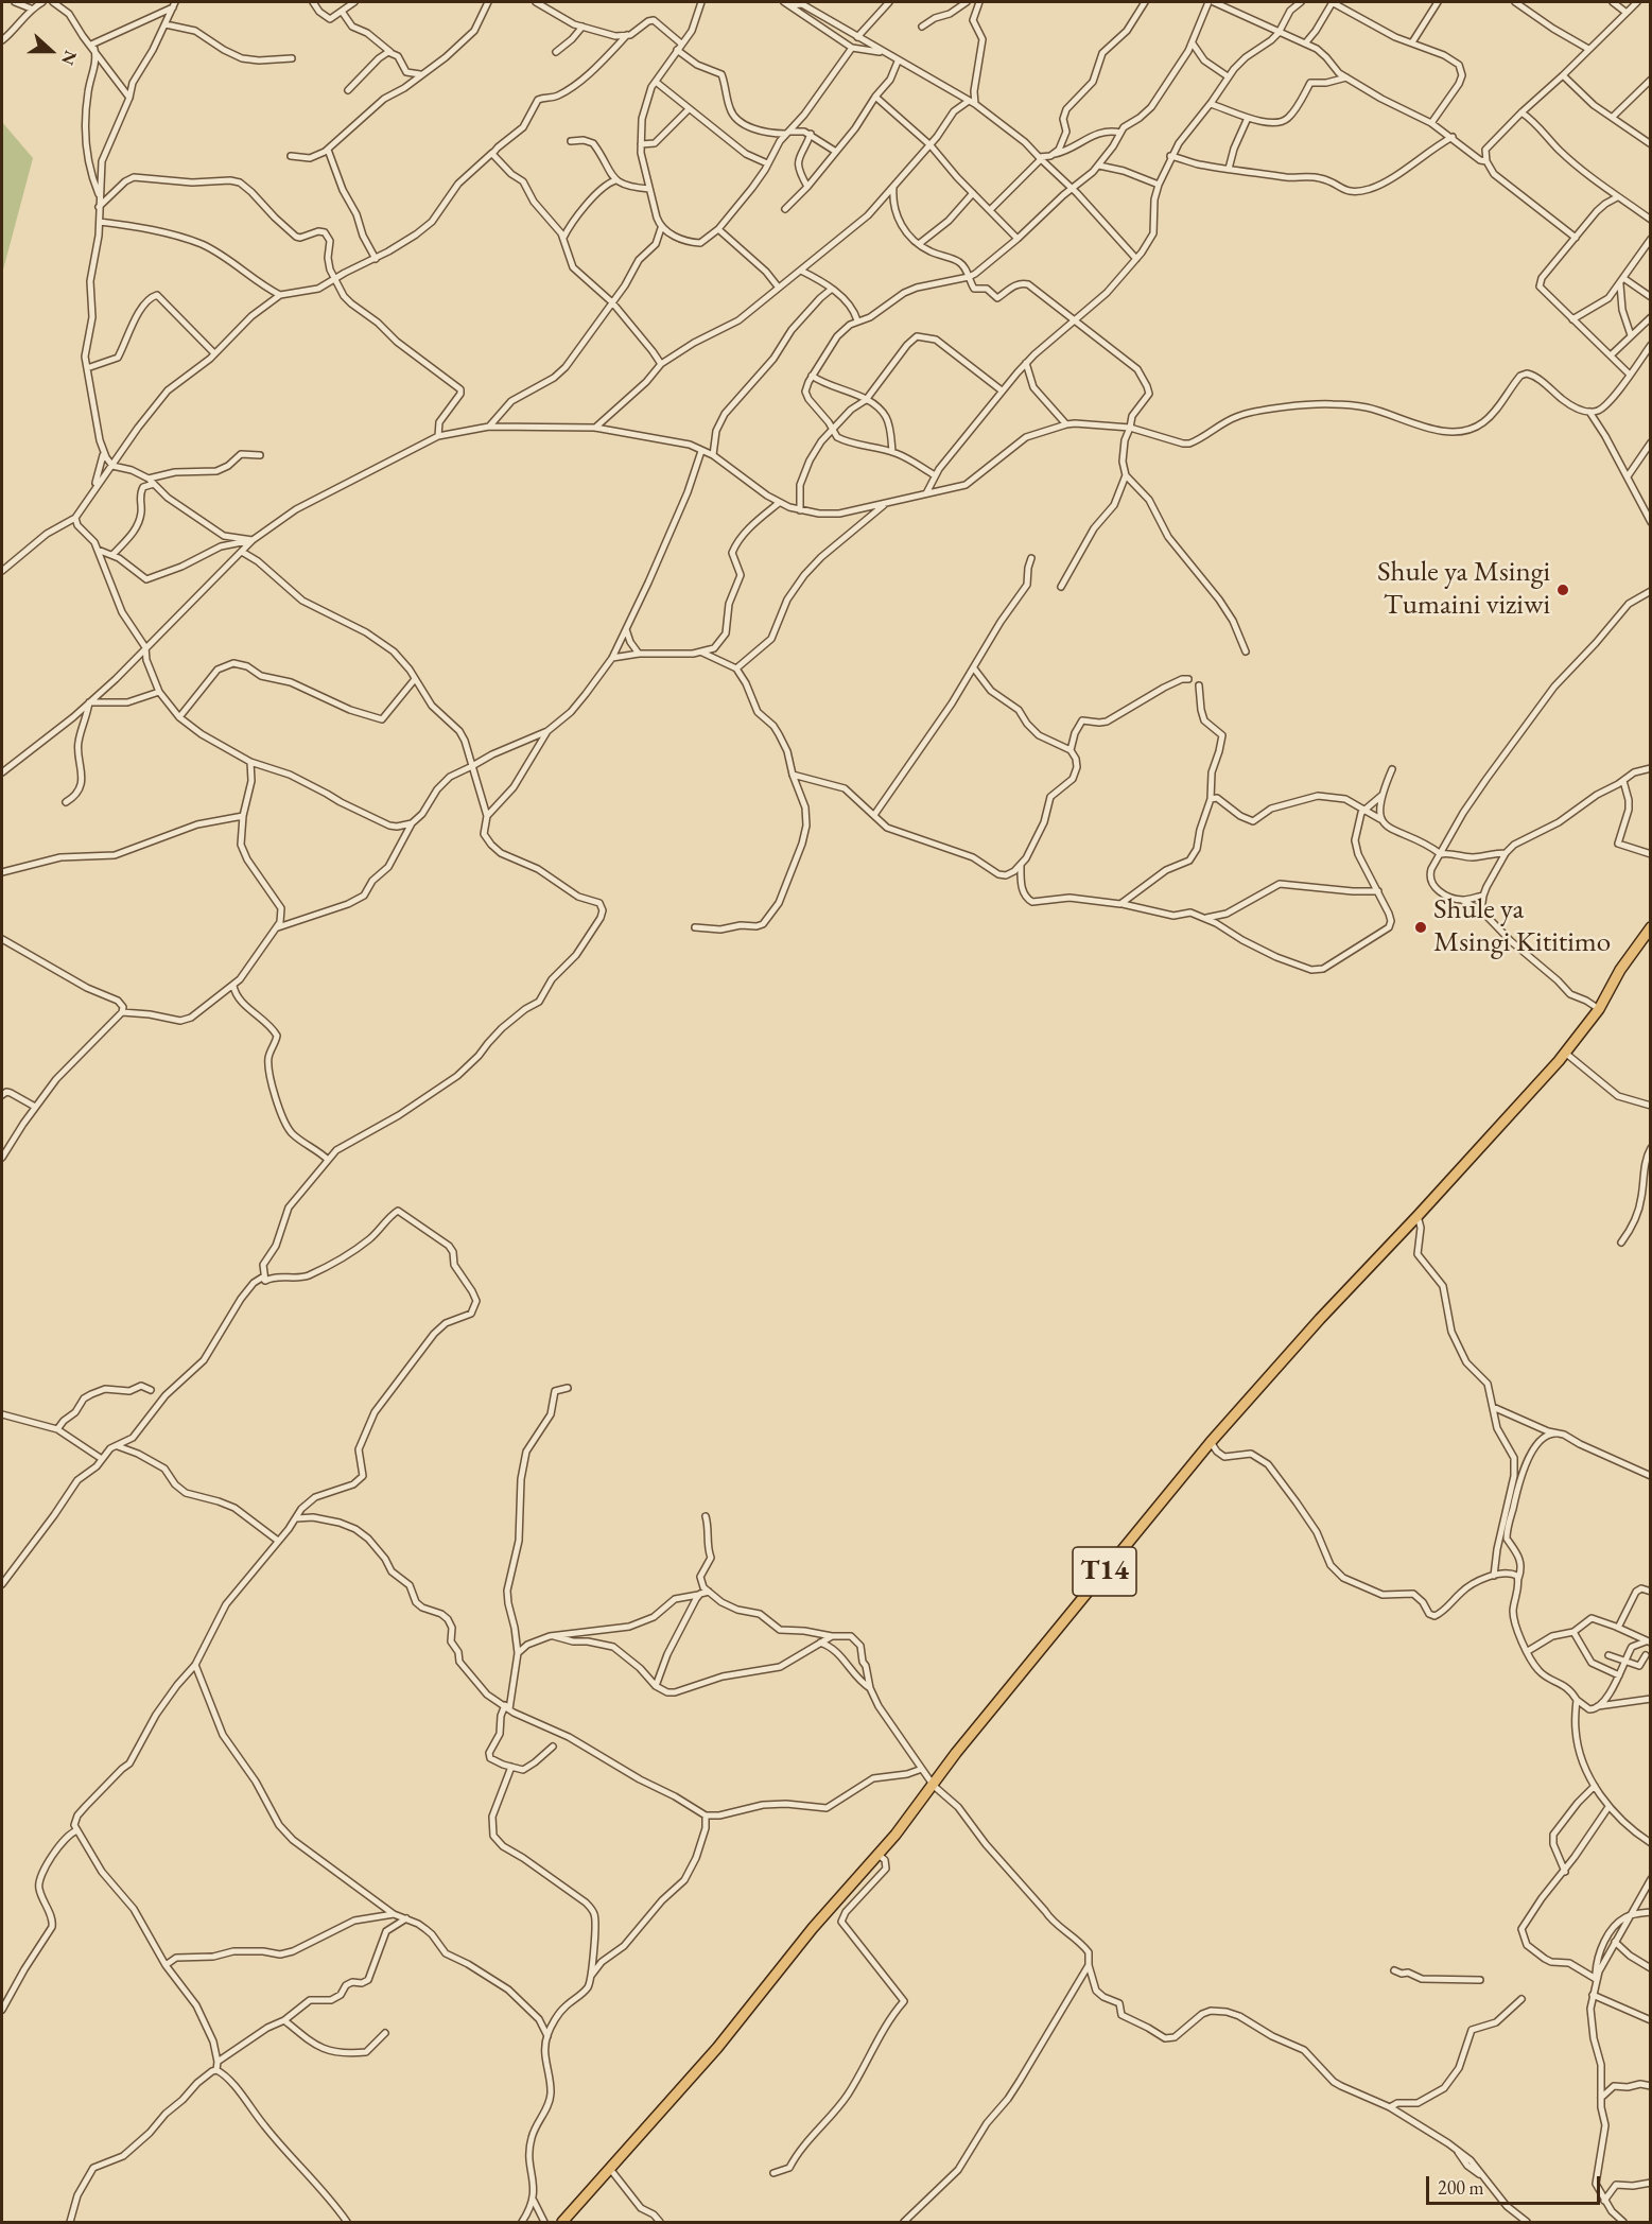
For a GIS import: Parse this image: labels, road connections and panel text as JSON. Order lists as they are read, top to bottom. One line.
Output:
{"streets":{"highway":["T14"]},"places":["Shule ya Msingi Tumaini viziwi","Shule ya Msingi Kititimo"],"scale_bar":"200 m","north":"right"}
